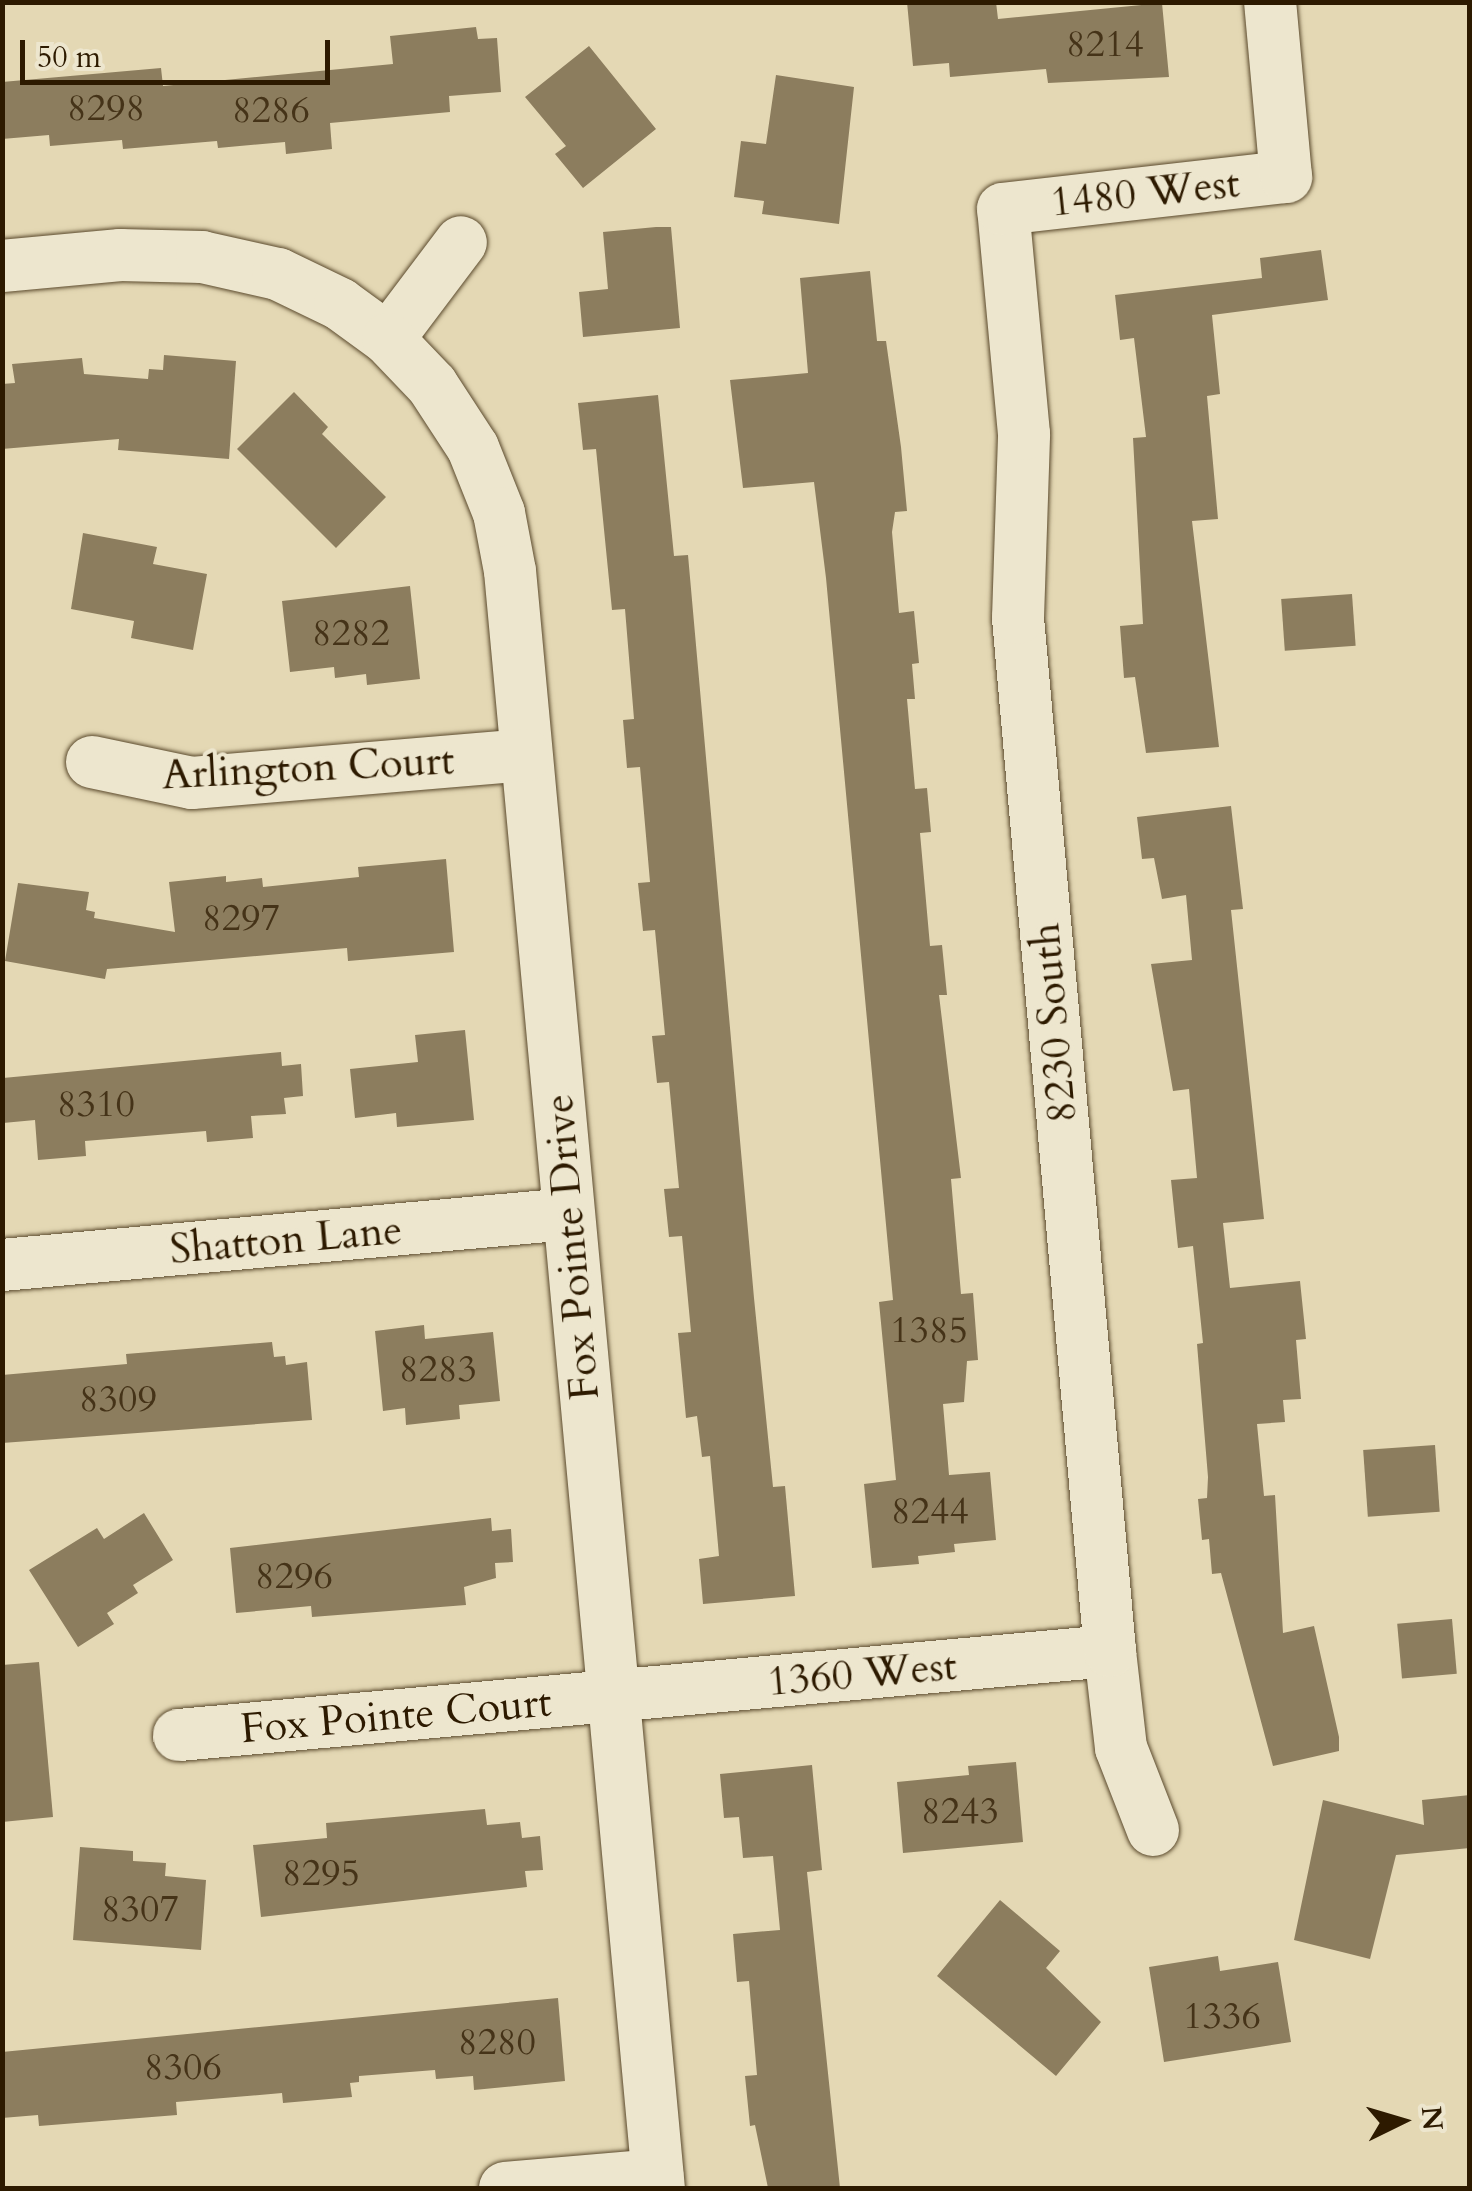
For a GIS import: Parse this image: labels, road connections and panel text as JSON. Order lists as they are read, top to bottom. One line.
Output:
{"streets":{"street":["1480 West","Arlington Court","8230 South","Shatton Lane","Fox Pointe Drive","1360 West","Fox Pointe Court"]},"crossings":[["1480 West","8230 South"],["Arlington Court","Fox Pointe Drive"],["8230 South","1360 West"],["Shatton Lane","Fox Pointe Drive"],["Fox Pointe Drive","1360 West"],["Fox Pointe Drive","Fox Pointe Court"],["1360 West","Fox Pointe Court"]],"house_numbers":["8214","8298","8286","8282","8297","8310","1385","8283","8309","8244","8296","8243","8295","8307","1336","8280","8306"],"scale_bar":"50 m","north":"right"}
